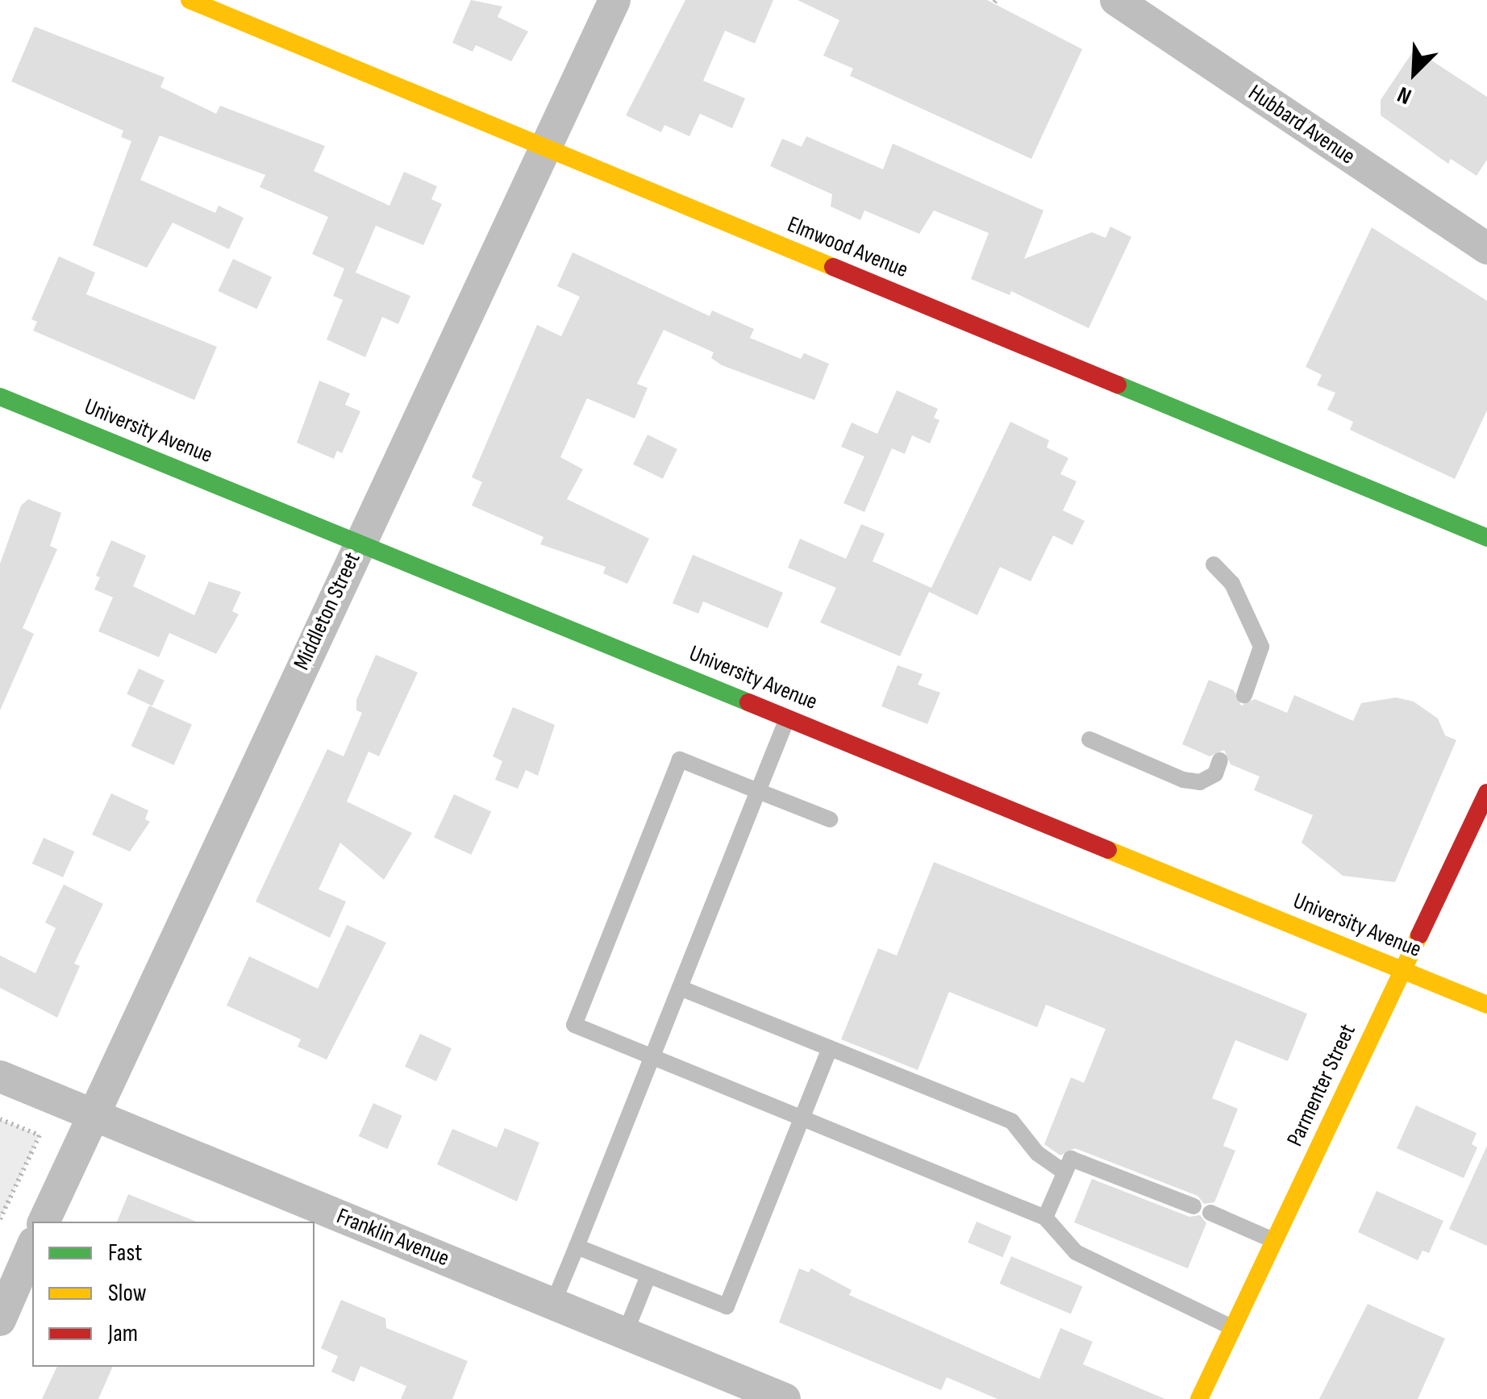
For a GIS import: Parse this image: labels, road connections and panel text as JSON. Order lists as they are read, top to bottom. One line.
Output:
{"streets":{"street":["Hubbard Avenue","Elmwood Avenue","University Avenue","Middleton Street","Parmenter Street","Franklin Avenue"]},"crossings":[["Elmwood Avenue","Middleton Street"],["University Avenue","Middleton Street"],["University Avenue","Parmenter Street"],["Middleton Street","Franklin Avenue"]],"legend":["Fast","Slow","Jam"],"north":"bottom left"}
